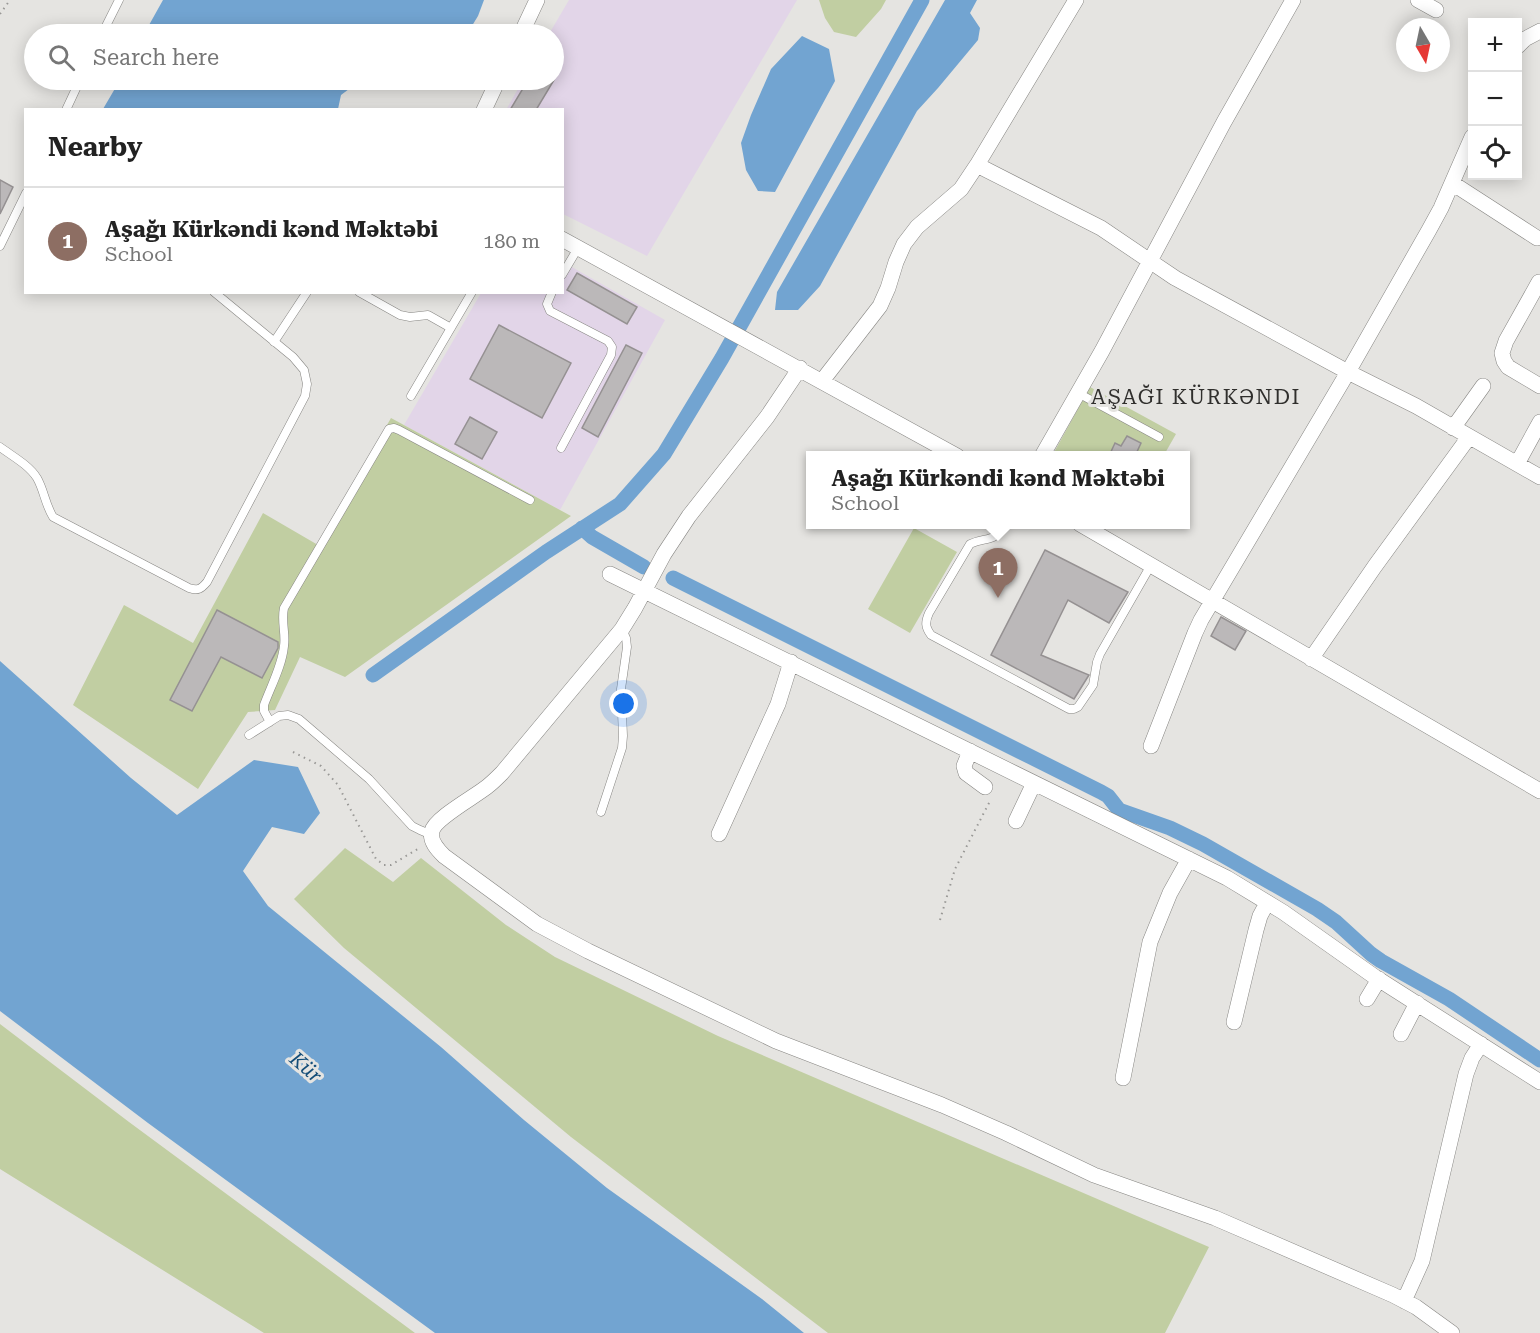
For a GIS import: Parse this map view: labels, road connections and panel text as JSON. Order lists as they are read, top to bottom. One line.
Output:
{"districts":["AŞAĞI KÜRKƏNDI"],"water":["Kür"],"north":"bottom","page":{"map_buttons":["+","−"],"search":"Search here","heading":"Nearby","list":[{"mark":"1","name":"Aşağı Kürkəndi kənd Məktəbi","note":"School","value":"180 m"}],"popup":["Aşağı Kürkəndi kənd Məktəbi","School"],"pins":"1"}}
